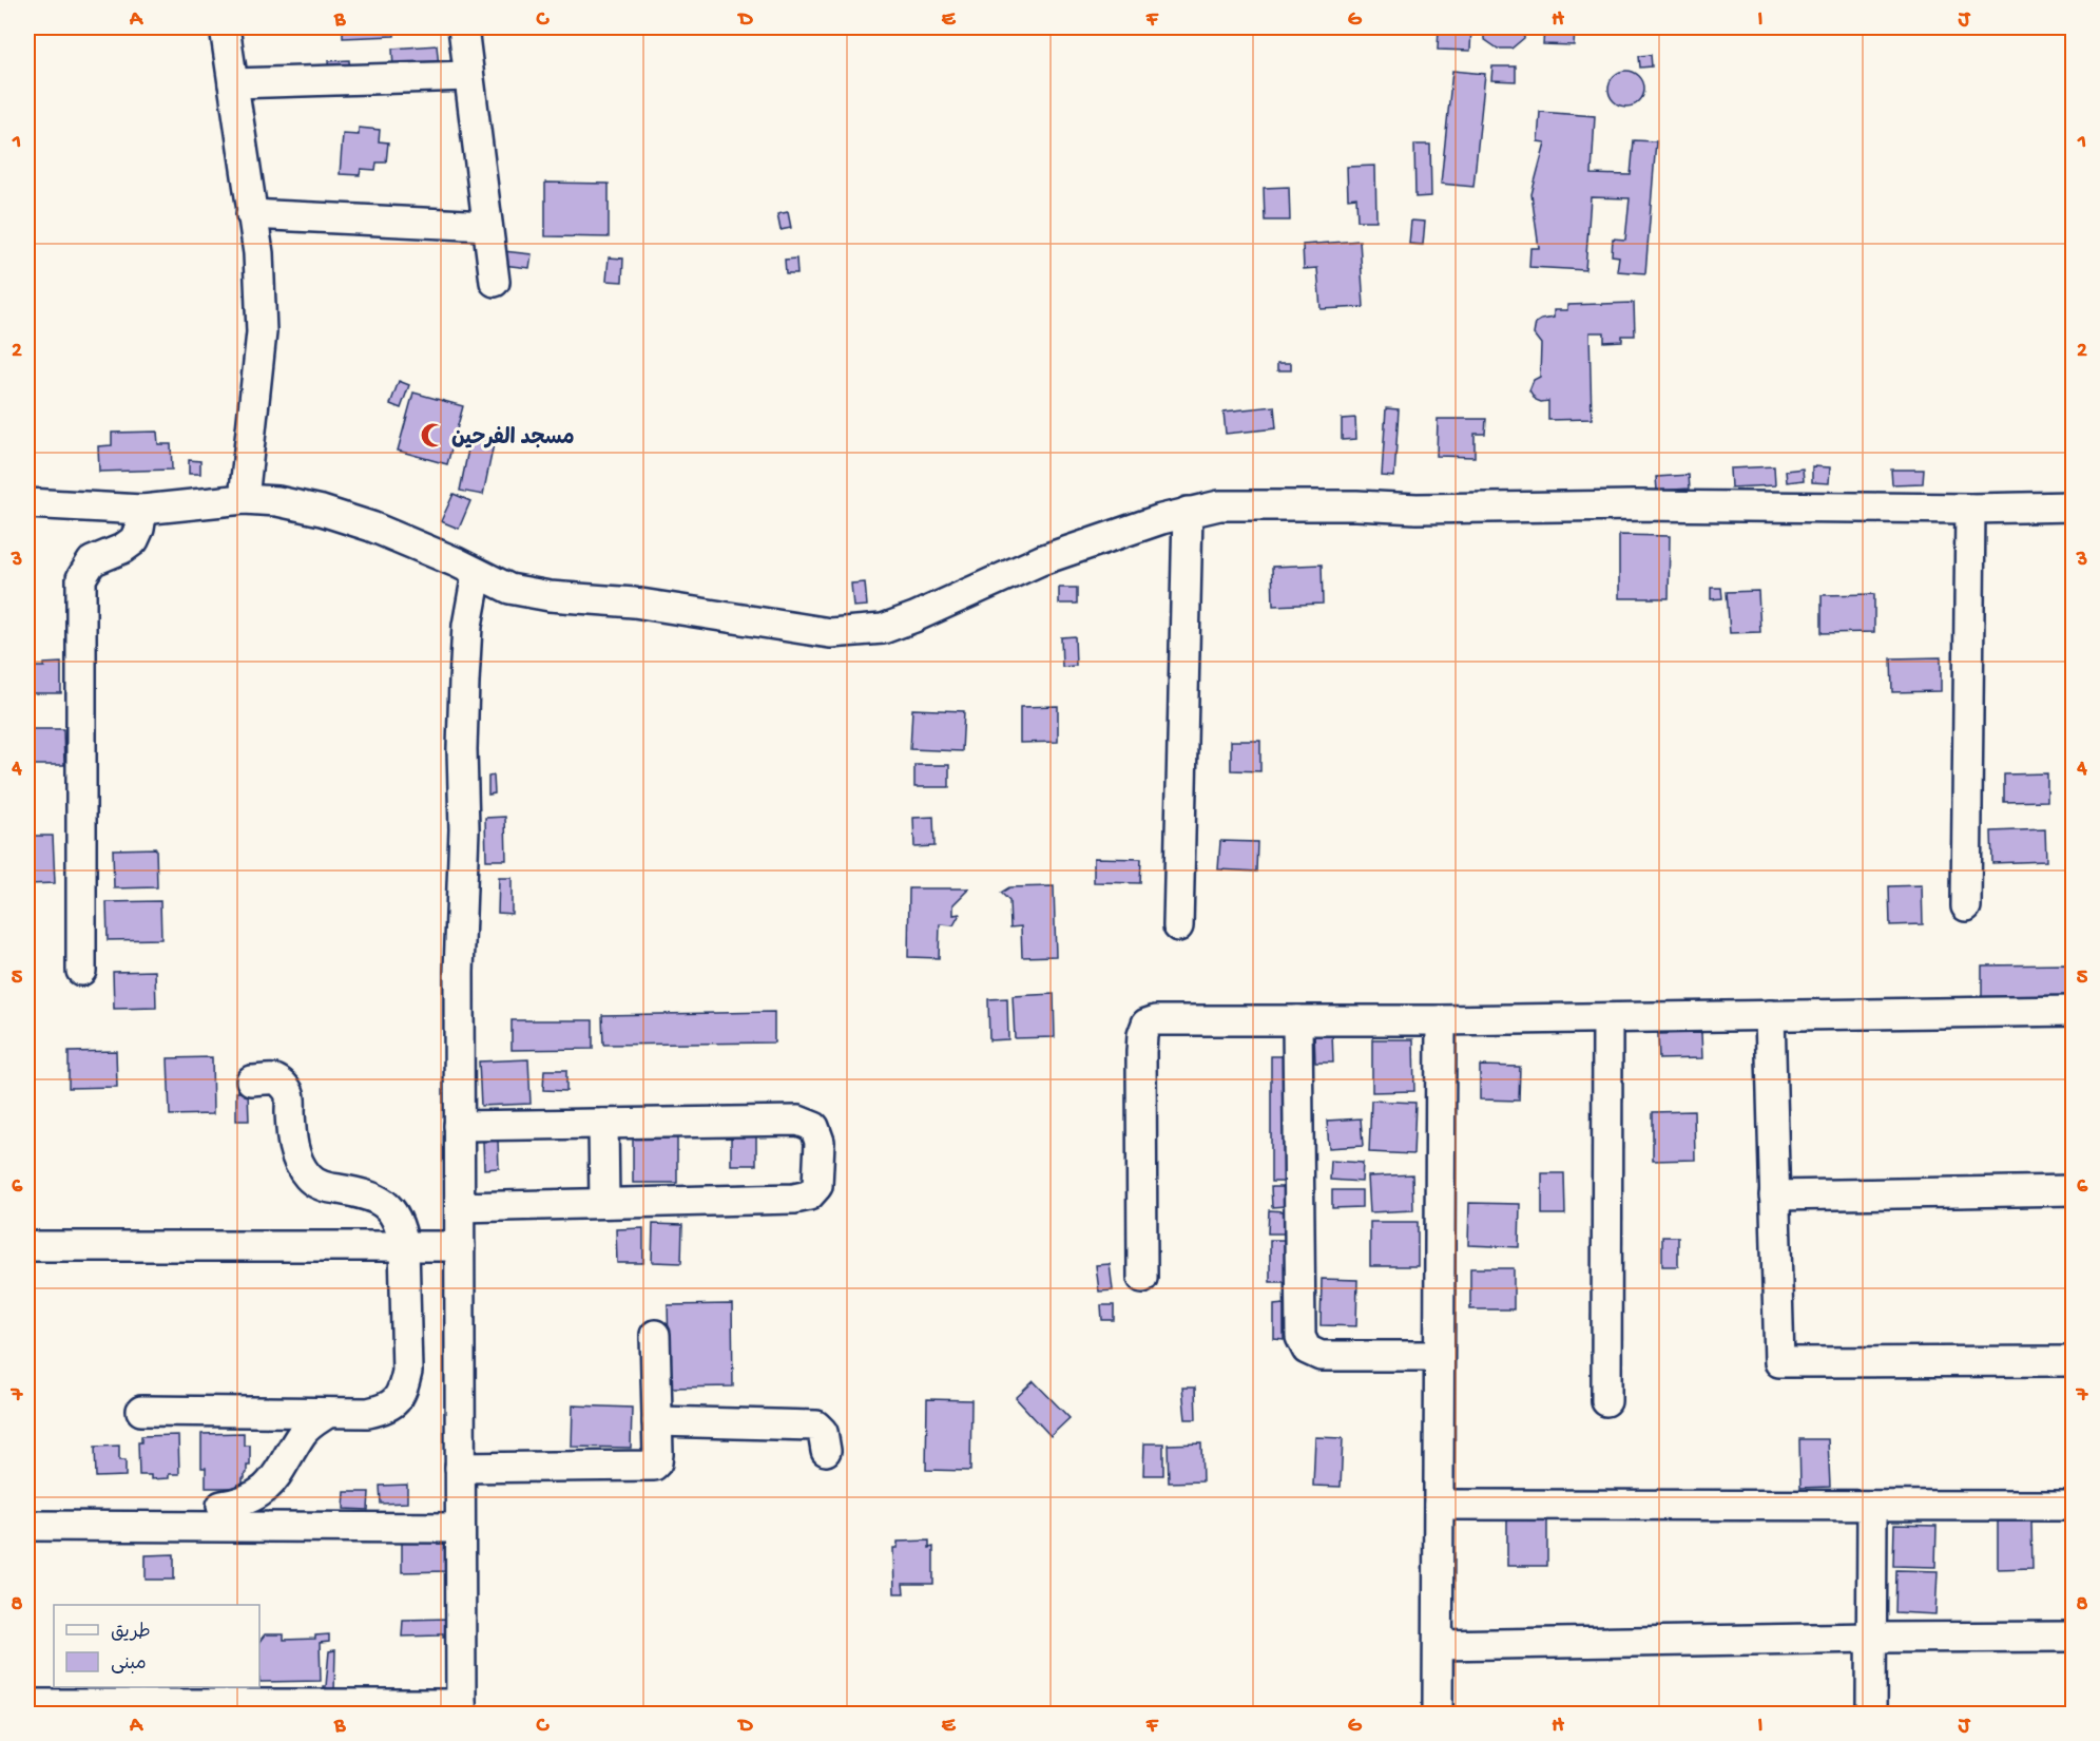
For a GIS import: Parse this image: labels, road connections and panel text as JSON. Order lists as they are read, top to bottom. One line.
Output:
{"places":{"mosque":["مسجد الفرحين"]},"legend":["طريق","مبنى"],"grid":{"columns":["A","B","C","D","E","F","G","H","I","J"],"rows":["1","2","3","4","5","6","7","8"]}}
